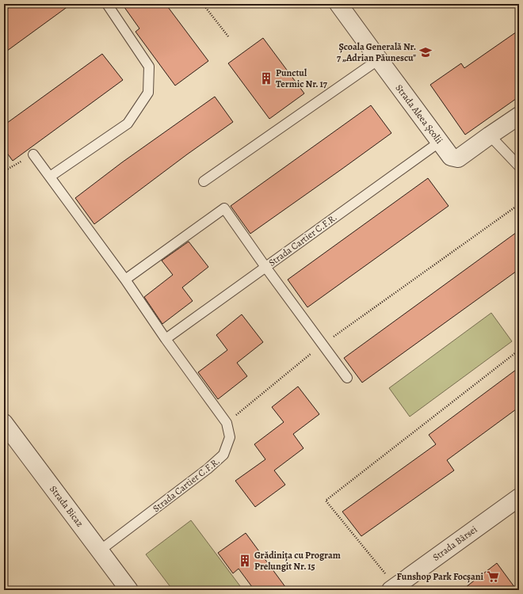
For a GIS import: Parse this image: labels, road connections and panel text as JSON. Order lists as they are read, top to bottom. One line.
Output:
{"streets":{"street":["Strada Aleea Școlii","Strada Bicaz","Strada Bârsei"],"lane":["Strada Cartier C.F.R."]},"crossings":[["Strada Aleea Școlii","Strada Cartier C.F.R."],["Strada Cartier C.F.R.","Strada Bicaz"]],"places":{"school or university":["Școala Generală Nr. 7 „Adrian Păunescu\""],"building":["Punctul Termic Nr. 17","Grădinița cu Program Prelungit Nr. 15"],"supermarket":["Funshop Park Focșani"]}}
